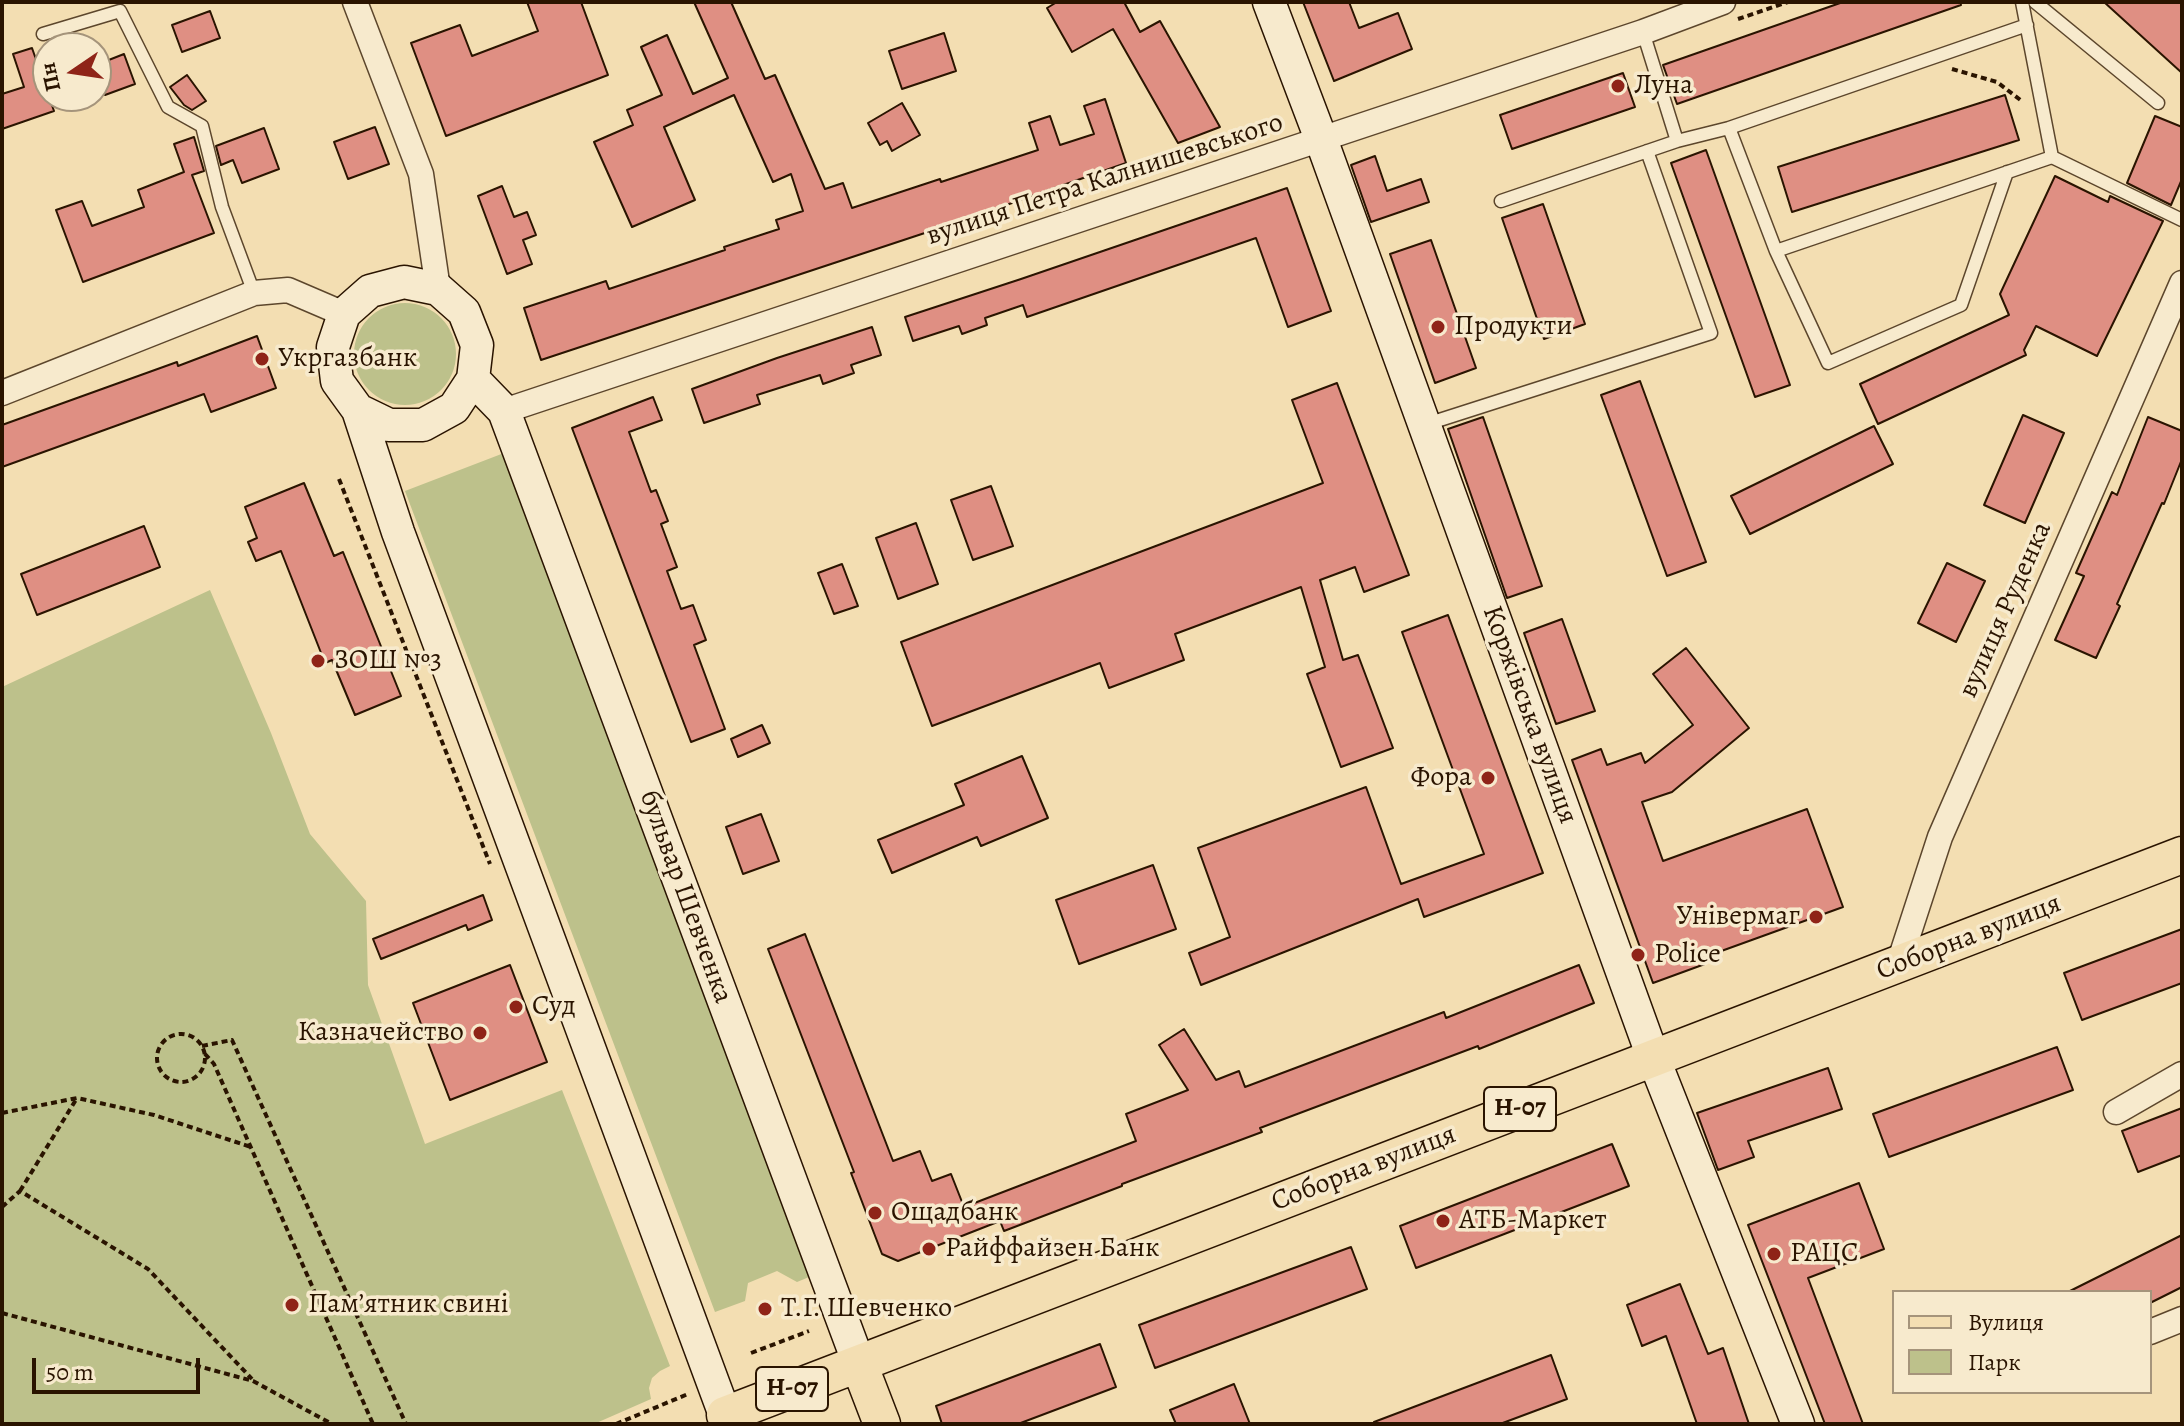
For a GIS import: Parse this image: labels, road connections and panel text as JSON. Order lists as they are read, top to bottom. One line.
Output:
{"streets":{"main road":["Коржівська вулиця","бульвар Шевченка","Соборна вулиця","Н-07"],"street":["вулиця Петра Калнишевського","вулиця Руденка"]},"crossings":[["вулиця Петра Калнишевського","Коржівська вулиця"],["вулиця Петра Калнишевського","бульвар Шевченка"],["вулиця Руденка","Соборна вулиця"],["Коржівська вулиця","Соборна вулиця"],["бульвар Шевченка","Соборна вулиця"]],"places":["Луна","Продукти","Укргазбанк","ЗОШ №3","Фора","Універмаг","Police","Суд","Казначейство","Ощадбанк","АТБ-Маркет","Райффайзен Банк","РАЦС","Памʼятник свині","Т.Г. Шевченко"],"legend":["Вулиця","Парк"],"scale_bar":"50 m","north":"left"}
